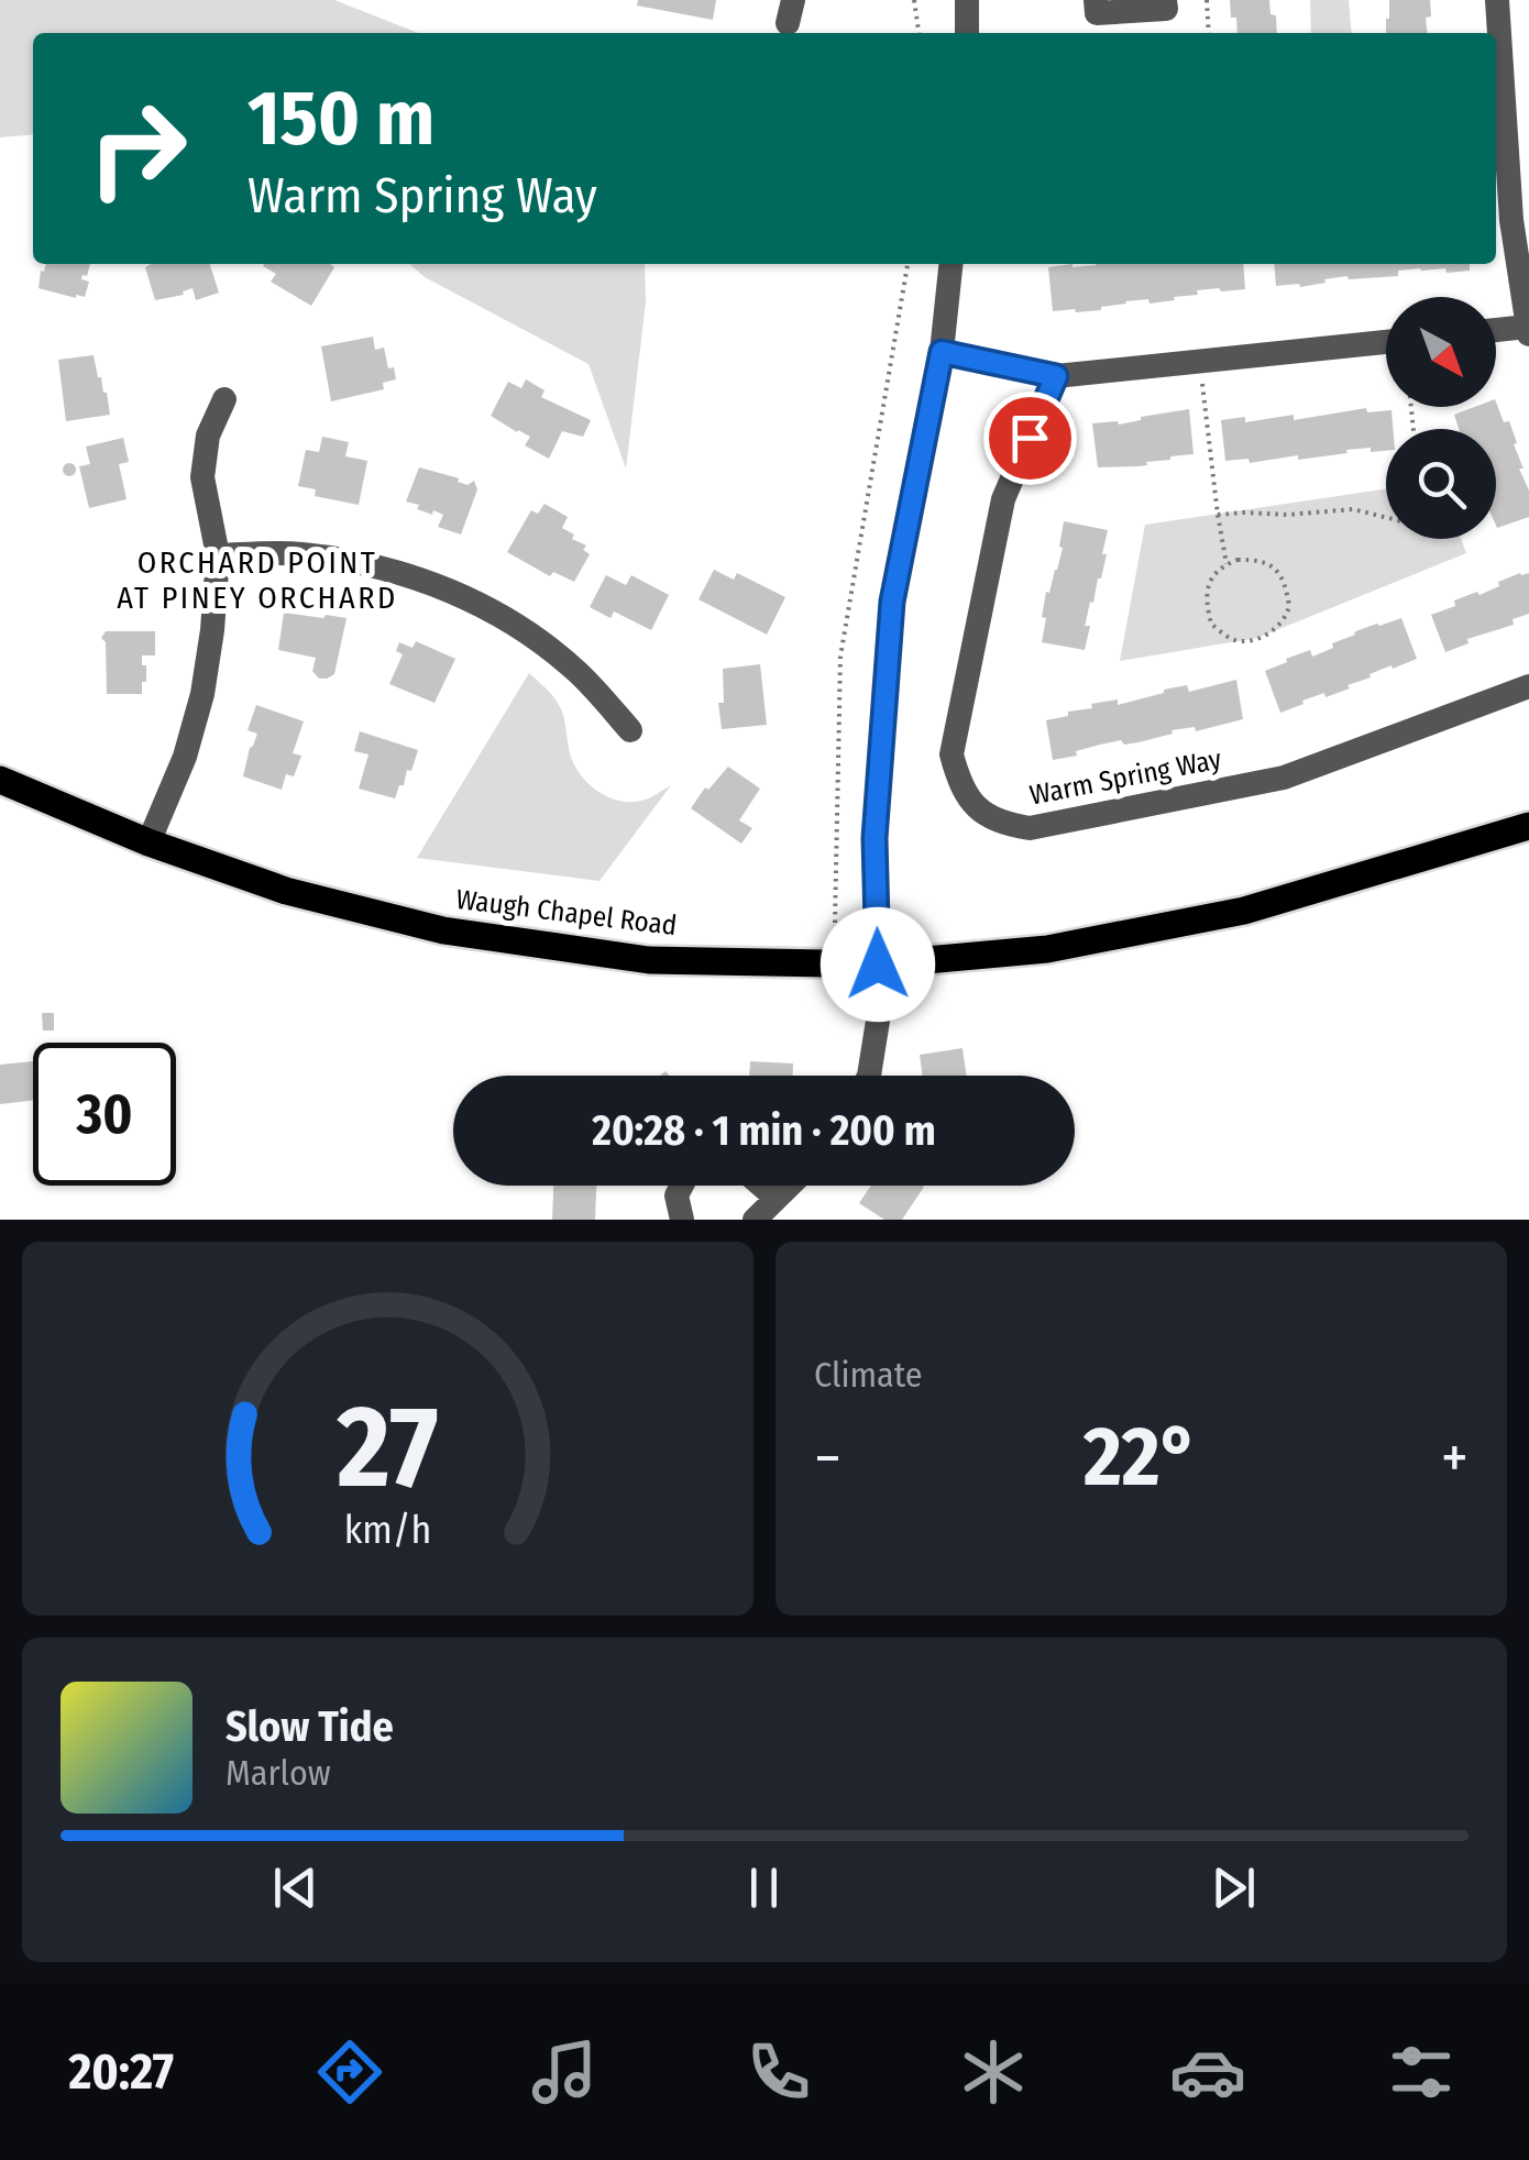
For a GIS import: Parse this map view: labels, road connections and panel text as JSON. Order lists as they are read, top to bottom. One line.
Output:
{"streets":{"main road":["Waugh Chapel Road"],"street":["Warm Spring Way"]},"districts":["ORCHARD POINT AT PINEY ORCHARD"],"north":"bottom right","page":{"turn":["150 m","Warm Spring Way"],"limit":"30","trip":"20:28 · 1 min · 200 m","tile":"Climate","heat":["−","22°","+"],"song":["Slow Tide","Marlow"],"tabs":"20:27","gauge":["27","km/h"]}}
